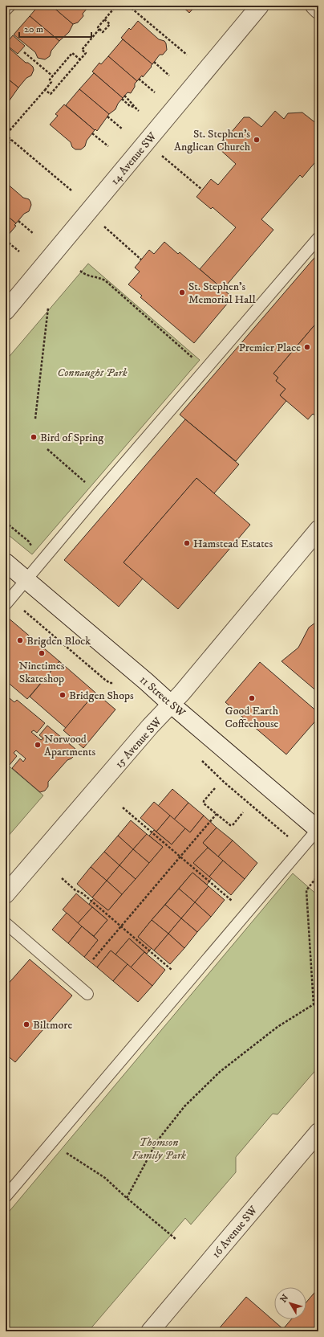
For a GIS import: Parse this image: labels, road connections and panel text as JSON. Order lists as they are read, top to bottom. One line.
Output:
{"streets":{"street":["14 Avenue SW","11 Street SW","15 Avenue SW","16 Avenue SW"]},"crossings":[["11 Street SW","15 Avenue SW"]],"parks":["Connaught Park","Thomson Family Park"],"places":["St. Stephen's Anglican Church","St. Stephen's Memorial Hall","Premier Place","Bird of Spring","Hamstead Estates","Brigden Block","Ninetimes Skateshop","Bridgen Shops","Good Earth Coffeehouse","Norwood Apartments","Biltmore"],"scale_bar":"20 m","north":"top left"}
